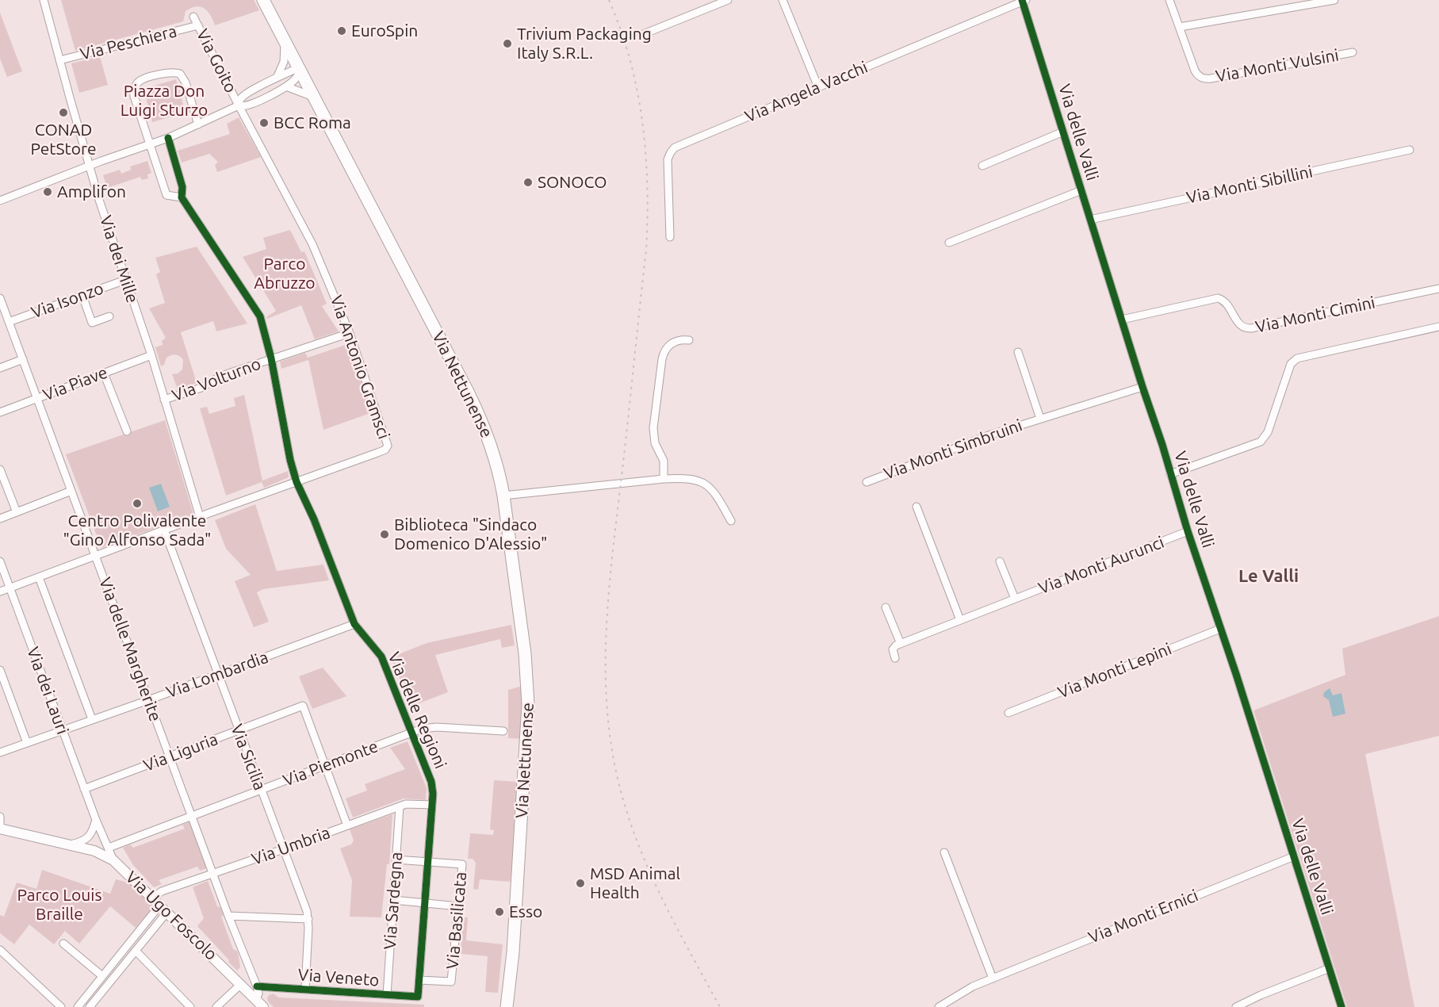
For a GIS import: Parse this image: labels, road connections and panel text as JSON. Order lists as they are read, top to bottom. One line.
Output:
{"streets":{"main road":["Via Nettunense"],"street":["Via Peschiera","Via Goito","Via Monti Vulsini","Via Angela Vacchi","Via delle Valli","Via Monti Sibillini","Via dei Mille","Via Isonzo","Via Monti Cimini","Via Antonio Gramsci","Via Volturno","Via Piave","Via Monti Simbruini","Via Monti Aurunci","Via delle Margherite","Via Monti Lepini","Via Lombardia","Via dei Lauri","Via delle Regioni","Via Liguria","Via Sicilia","Via Piemonte","Via Umbria","Via Sardegna","Via Ugo Foscolo","Via Monti Ernici","Via Basilicata","Via Veneto"]},"crossings":[["Via Peschiera","Via Goito"],["Via Peschiera","Via dei Mille"],["Via Goito","Via Antonio Gramsci"],["Via Angela Vacchi","Via delle Valli"],["Via delle Valli","Via Monti Sibillini"],["Via delle Valli","Via Monti Cimini"],["Via delle Valli","Via Monti Simbruini"],["Via delle Valli","Via Monti Aurunci"],["Via delle Valli","Via Monti Lepini"],["Via delle Valli","Via Monti Ernici"],["Via dei Mille","Via Isonzo"],["Via dei Mille","Via Volturno"],["Via dei Mille","Via Piave"],["Via Isonzo","Via delle Margherite"],["Via Antonio Gramsci","Via Volturno"],["Via Antonio Gramsci","Via delle Regioni"],["Via Volturno","Via delle Regioni"],["Via Piave","Via delle Margherite"],["Via delle Margherite","Via Lombardia"],["Via delle Margherite","Via Liguria"],["Via delle Margherite","Via Piemonte"],["Via delle Margherite","Via Umbria"],["Via delle Margherite","Via Ugo Foscolo"],["Via delle Margherite","Via Veneto"],["Via Lombardia","Via dei Lauri"],["Via Lombardia","Via delle Regioni"],["Via Lombardia","Via Sicilia"],["Via dei Lauri","Via Liguria"],["Via dei Lauri","Via Piemonte"],["Via dei Lauri","Via Ugo Foscolo"],["Via delle Regioni","Via Piemonte"],["Via delle Regioni","Via Umbria"],["Via delle Regioni","Via Basilicata"],["Via delle Regioni","Via Veneto"],["Via Liguria","Via Sicilia"],["Via Liguria","Via Piemonte"],["Via Sicilia","Via Piemonte"],["Via Sicilia","Via Umbria"],["Via Sicilia","Via Veneto"],["Via Umbria","Via Sardegna"],["Via Umbria","Via Ugo Foscolo"],["Via Sardegna","Via Basilicata"],["Via Sardegna","Via Veneto"]],"districts":["Le Valli"],"parks":["Piazza Don Luigi Sturzo","Parco Abruzzo","Parco Louis Braille"],"places":["EuroSpin","Trivium Packaging Italy S.R.L.","CONAD PetStore","BCC Roma","SONOCO","Amplifon","Centro Polivalente \"Gino Alfonso Sada\"","Biblioteca \"Sindaco Domenico D'Alessio\"","MSD Animal Health","Esso"]}
